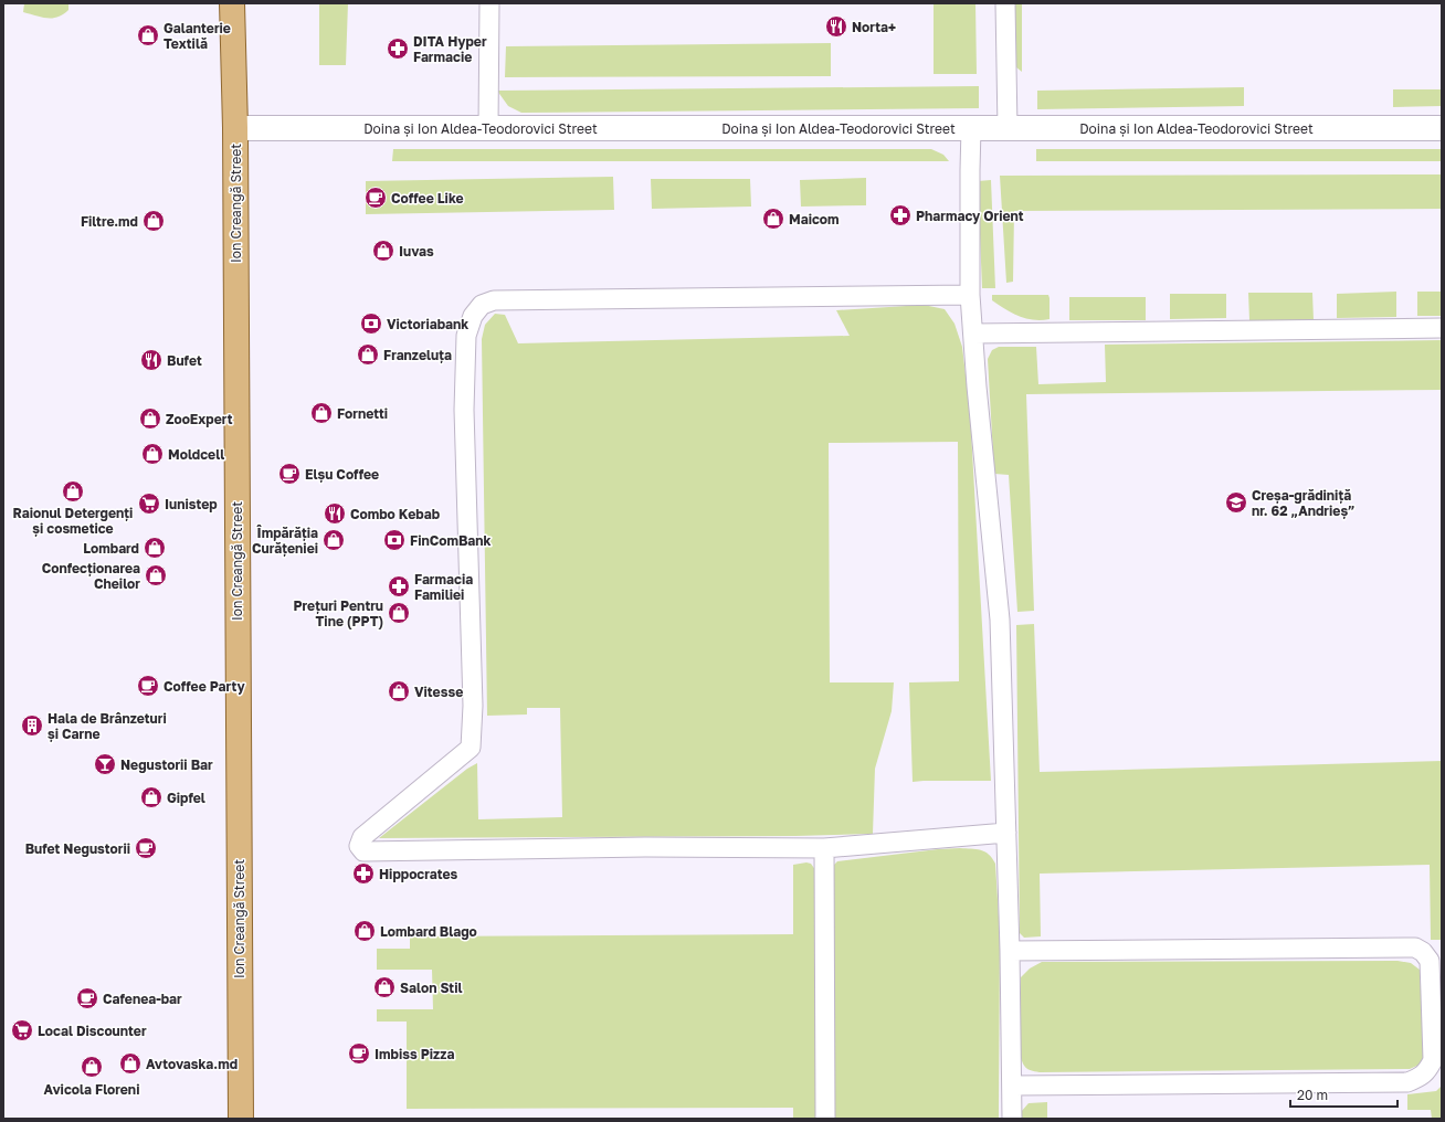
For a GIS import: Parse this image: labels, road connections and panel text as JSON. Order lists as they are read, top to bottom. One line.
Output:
{"streets":{"main road":["Ion Creangă Street"],"street":["Doina și Ion Aldea-Teodorovici Street"]},"crossings":[["Doina și Ion Aldea-Teodorovici Street","Ion Creangă Street"]],"places":{"restaurant":["Norta+","Bufet","Combo Kebab"],"shop":["Galanterie Textilă","Maicom","Filtre.md","Iuvas","Franzeluța","Fornetti","ZooExpert","Moldcell","Raionul Detergenți și cosmetice","Împărăția Curățeniei","Lombard","Confecționarea Cheilor","Prețuri Pentru Tine (PPT)","Vitesse","Gipfel","Lombard Blago","Salon Stil","Avtovaska.md","Avicola Floreni"],"pharmacy":["DITA Hyper Farmacie","Pharmacy Orient","Farmacia Familiei","Hippocrates"],"cafe":["Coffee Like","Elșu Coffee","Coffee Party","Bufet Negustorii","Cafenea-bar","Imbiss Pizza"],"bank":["Victoriabank","FinComBank"],"school or university":["Creșa-grădiniță nr. 62 „Andrieș”"],"supermarket":["Iunistep","Local Discounter"],"building":["Hala de Brânzeturi și Carne"],"bar":["Negustorii Bar"]},"scale_bar":"20 m"}
